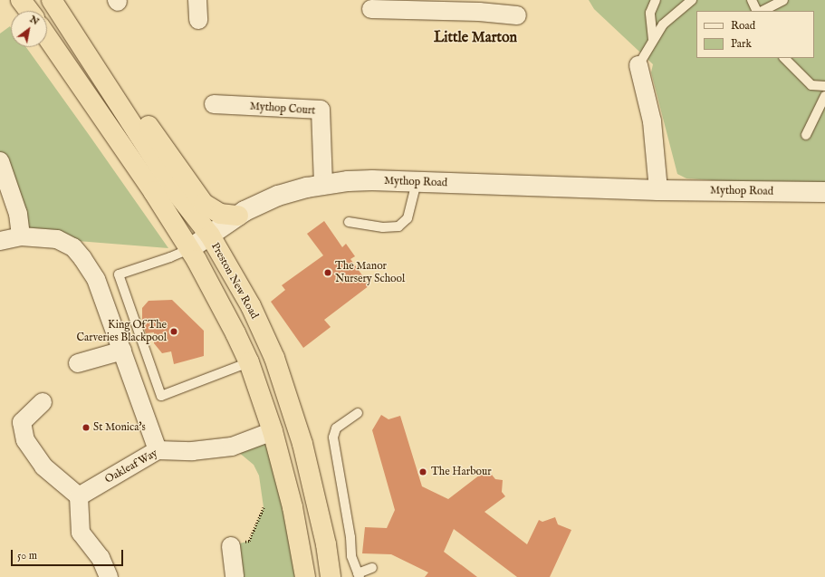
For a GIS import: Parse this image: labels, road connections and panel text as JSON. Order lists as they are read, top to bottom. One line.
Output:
{"streets":{"highway":["Preston New Road"],"street":["Mythop Court","Mythop Road","Oakleaf Way"]},"crossings":[["Mythop Court","Mythop Road"],["Mythop Road","Preston New Road"]],"districts":["Little Marton"],"places":["The Manor Nursery School","King Of The Carveries Blackpool","St Monica's","The Harbour"],"legend":["Road","Park"],"scale_bar":"50 m","north":"top right"}
